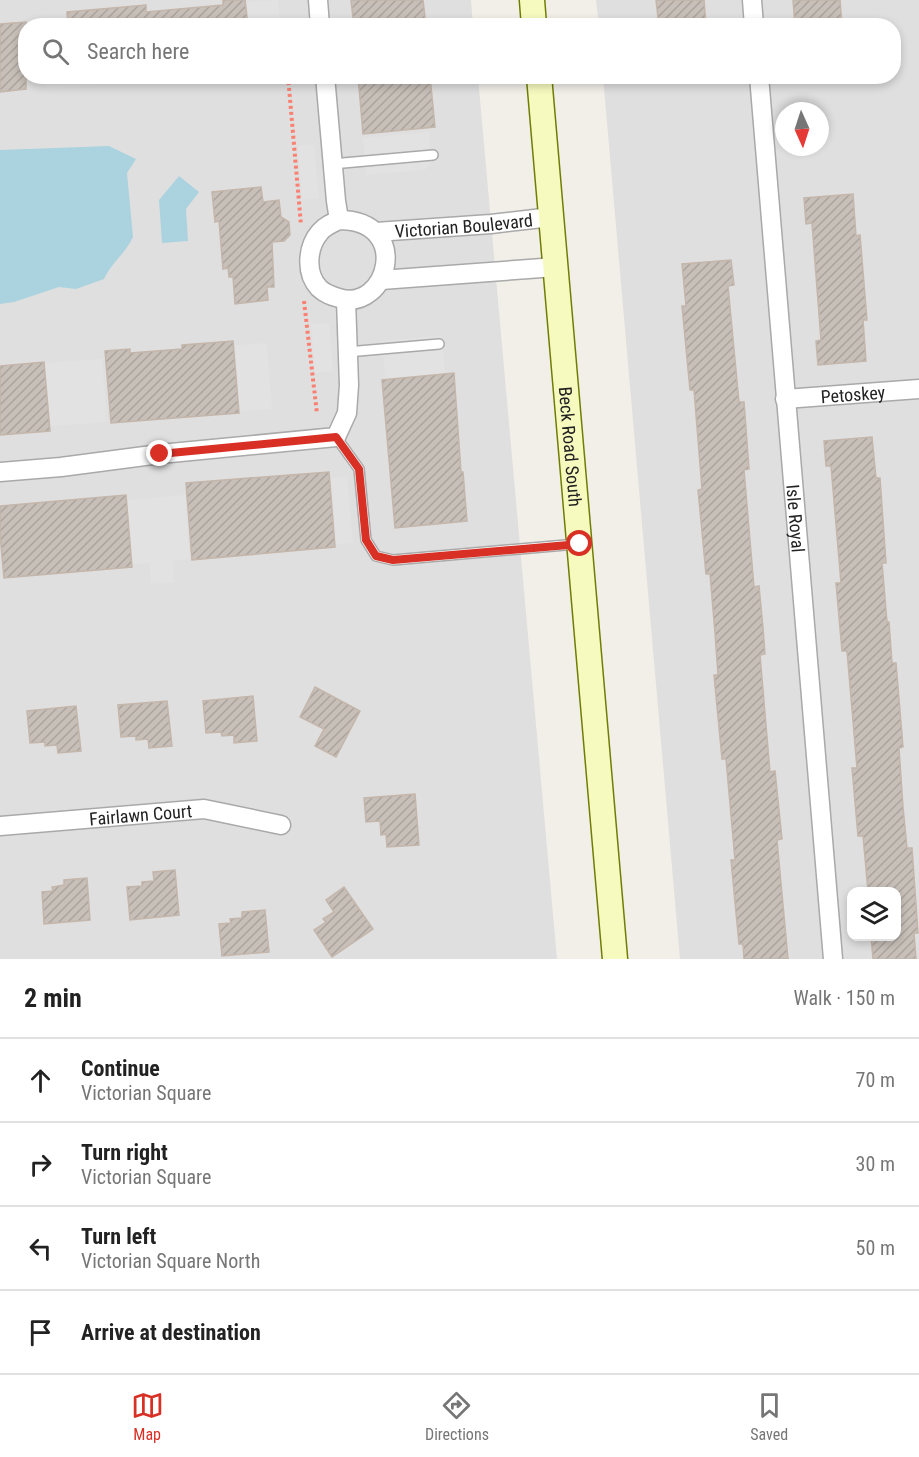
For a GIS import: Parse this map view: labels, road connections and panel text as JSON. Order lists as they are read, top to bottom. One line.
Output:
{"streets":{"main road":["Beck Road South"],"street":["Victorian Boulevard","Petoskey","Isle Royal","Fairlawn Court"]},"crossings":[["Victorian Boulevard","Beck Road South"],["Petoskey","Isle Royal"]],"north":"bottom","page":{"search":"Search here","heading":["2 min","Walk · 150 m"],"list":[["Continue","Victorian Square","70 m"],["Turn right","Victorian Square","30 m"],["Turn left","Victorian Square North","50 m"],"Arrive at destination"],"nav":["Map","Directions","Saved"]}}
